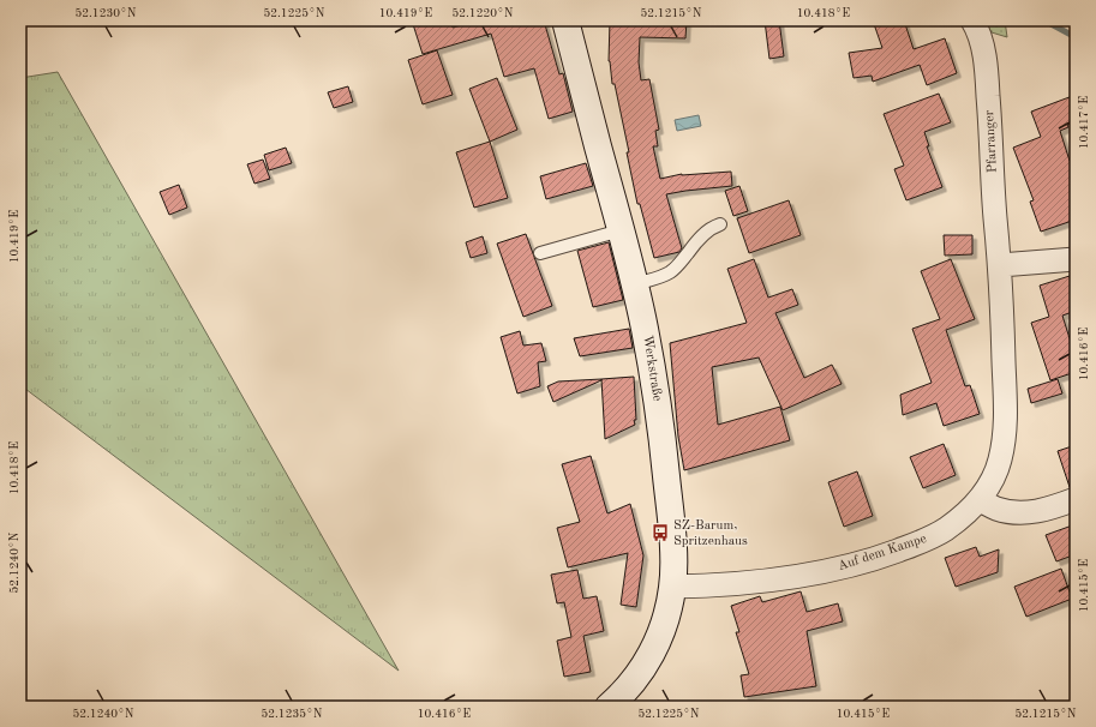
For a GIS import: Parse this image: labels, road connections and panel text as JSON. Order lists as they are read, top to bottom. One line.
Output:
{"streets":{"main road":["Werkstraße"],"street":["Pfarranger","Auf dem Kampe"]},"crossings":[["Pfarranger","Auf dem Kampe"],["Werkstraße","Auf dem Kampe"]],"places":{"bus stop":["SZ-Barum, Spritzenhaus"]},"coordinates":["52.1230°N","52.1225°N","10.419°E","52.1220°N","52.1215°N","10.418°E","10.417°E","10.416°E","52.1240°N","10.415°E","52.1235°N"]}
